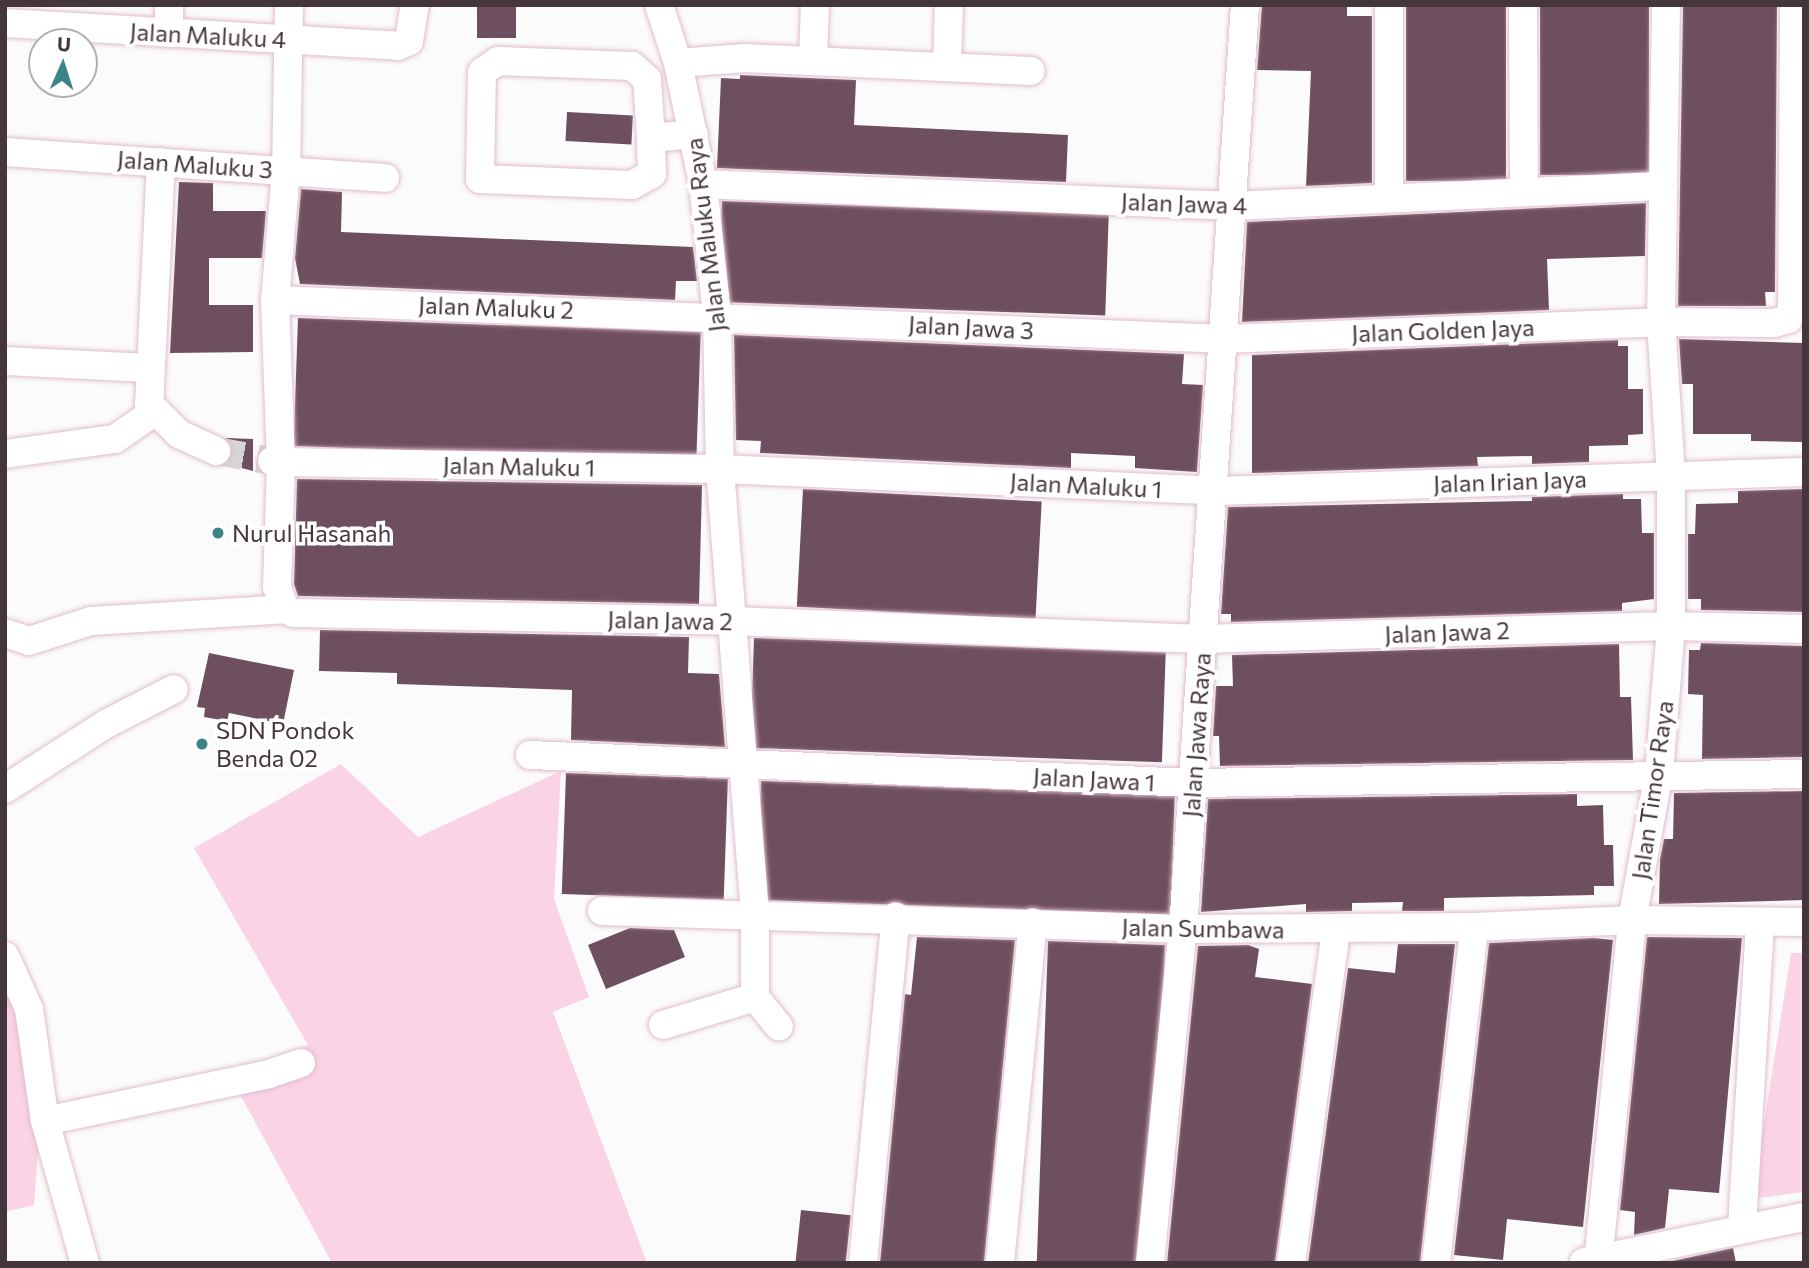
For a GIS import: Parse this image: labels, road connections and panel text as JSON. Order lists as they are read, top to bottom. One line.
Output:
{"streets":{"street":["Jalan Maluku 4","Jalan Maluku 3","Jalan Jawa 4","Jalan Maluku Raya","Jalan Maluku 2","Jalan Jawa 3","Jalan Golden Jaya","Jalan Maluku 1","Jalan Irian Jaya","Jalan Jawa 2","Jalan Jawa Raya","Jalan Jawa 1","Jalan Timor Raya","Jalan Sumbawa"]},"crossings":[["Jalan Jawa 4","Jalan Maluku Raya"],["Jalan Jawa 4","Jalan Jawa Raya"],["Jalan Jawa 4","Jalan Timor Raya"],["Jalan Maluku Raya","Jalan Maluku 2"],["Jalan Maluku Raya","Jalan Jawa 3"],["Jalan Maluku Raya","Jalan Maluku 1"],["Jalan Maluku 2","Jalan Jawa 3"],["Jalan Jawa 3","Jalan Golden Jaya"],["Jalan Jawa 3","Jalan Jawa Raya"],["Jalan Golden Jaya","Jalan Jawa Raya"],["Jalan Golden Jaya","Jalan Timor Raya"],["Jalan Maluku 1","Jalan Irian Jaya"],["Jalan Maluku 1","Jalan Jawa Raya"],["Jalan Irian Jaya","Jalan Jawa Raya"],["Jalan Irian Jaya","Jalan Timor Raya"],["Jalan Jawa 2","Jalan Jawa Raya"],["Jalan Jawa 2","Jalan Timor Raya"],["Jalan Jawa Raya","Jalan Jawa 1"],["Jalan Jawa Raya","Jalan Sumbawa"],["Jalan Jawa 1","Jalan Timor Raya"],["Jalan Timor Raya","Jalan Sumbawa"]],"places":["Nurul Hasanah","SDN Pondok Benda 02"],"north":"top"}
